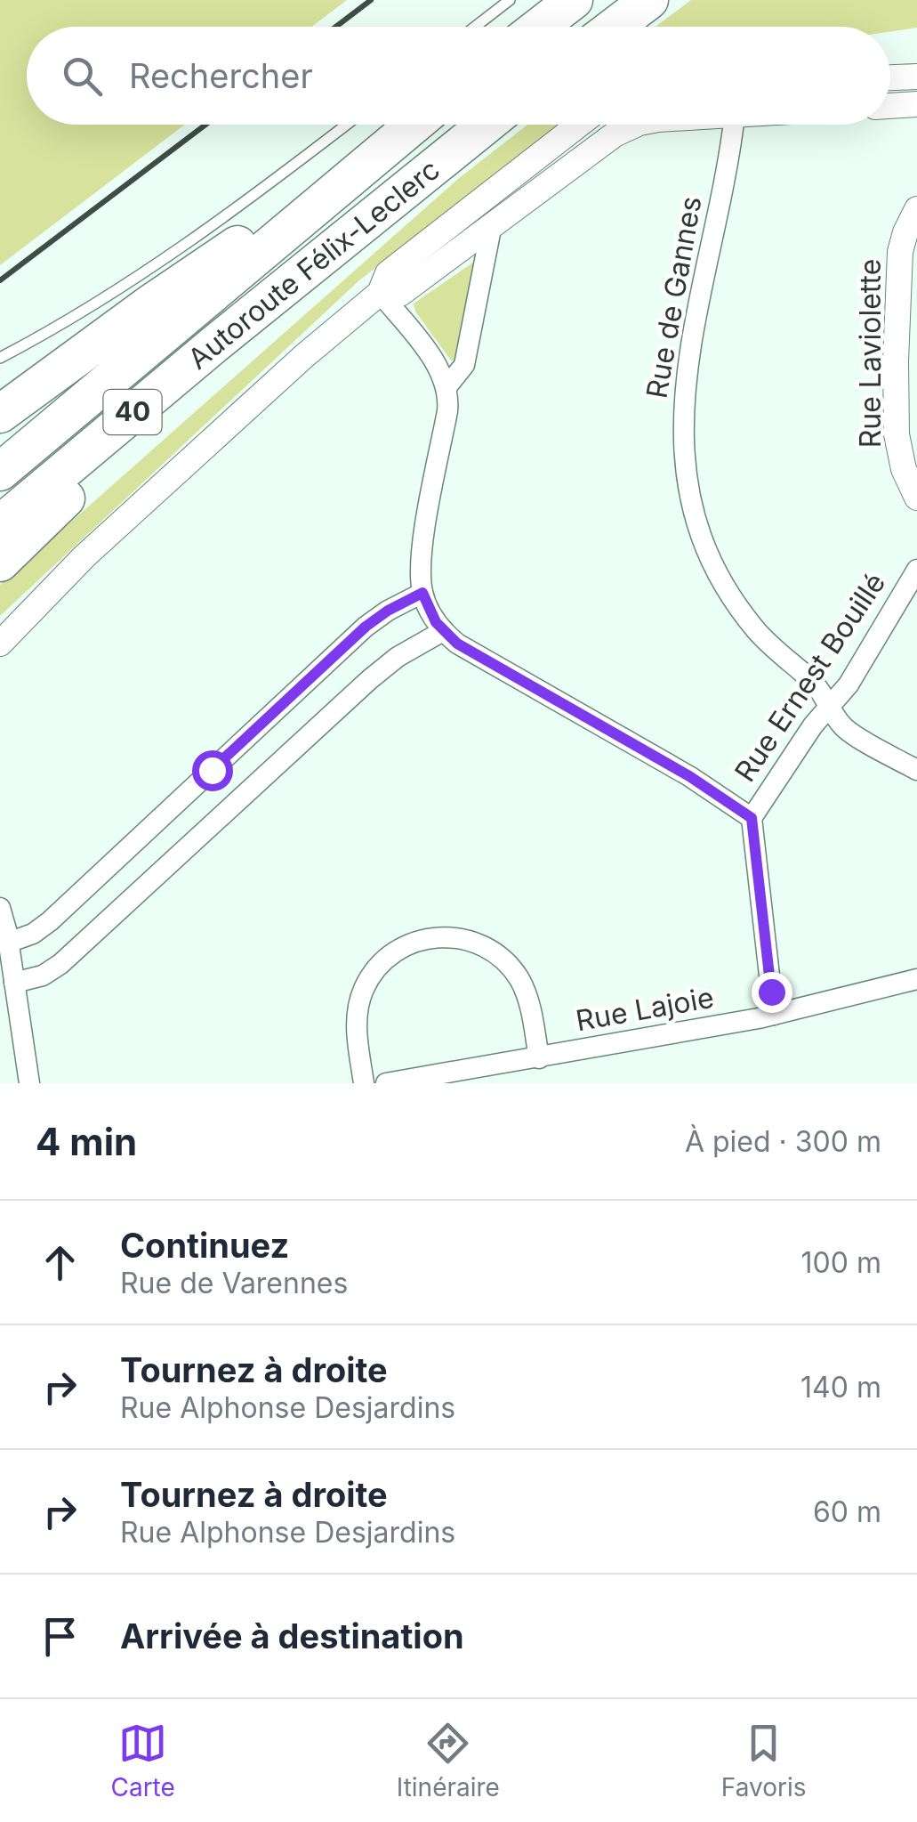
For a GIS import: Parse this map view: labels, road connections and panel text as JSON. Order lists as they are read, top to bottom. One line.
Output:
{"streets":{"highway":["Autoroute Félix-Leclerc","40"],"street":["Rue de Gannes","Rue Laviolette","Rue Ernest Bouillé","Rue Lajoie"]},"crossings":[["Rue de Gannes","Rue Ernest Bouillé"]],"page":{"search":"Rechercher","heading":["4 min","À pied · 300 m"],"list":[["Continuez","Rue de Varennes","100 m"],["Tournez à droite","Rue Alphonse Desjardins","140 m"],["Tournez à droite","Rue Alphonse Desjardins","60 m"],"Arrivée à destination"],"nav":["Carte","Itinéraire","Favoris"]}}
